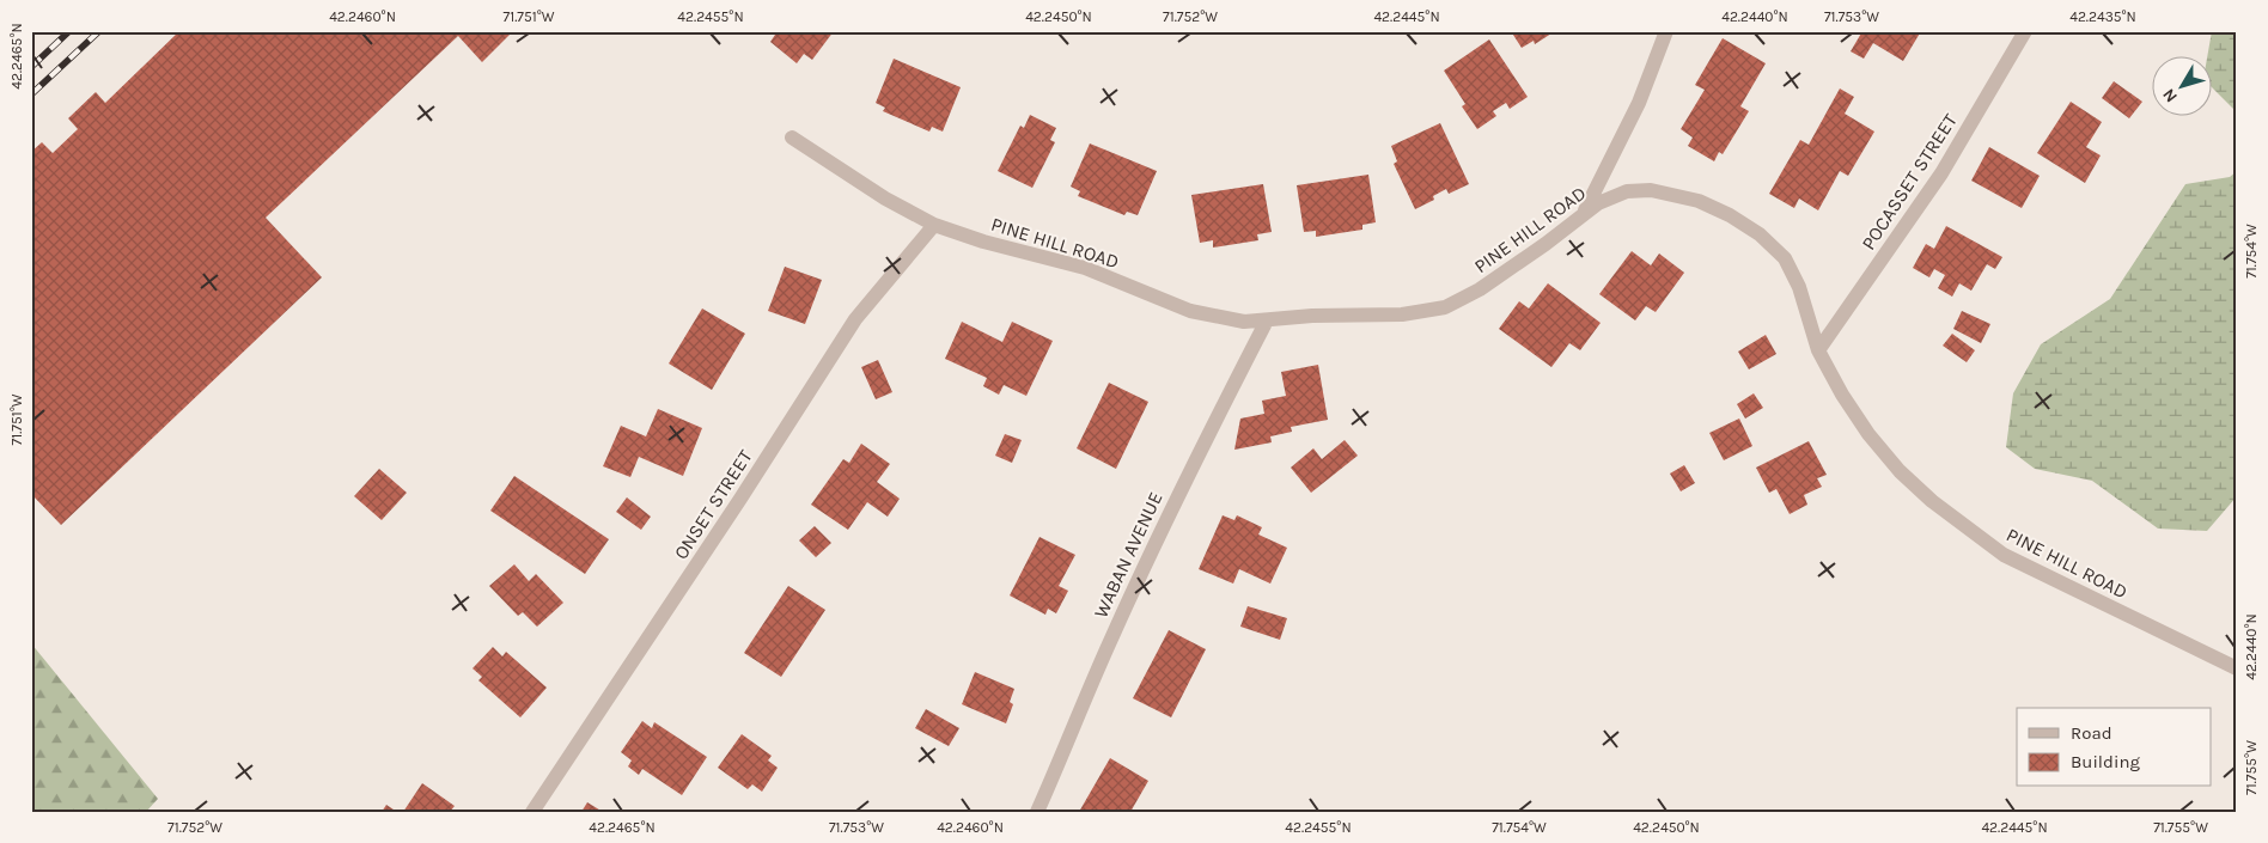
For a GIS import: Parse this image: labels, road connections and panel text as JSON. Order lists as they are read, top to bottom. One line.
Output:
{"streets":{"street":["POCASSET STREET","PINE HILL ROAD","ONSET STREET","WABAN AVENUE"]},"crossings":[["POCASSET STREET","PINE HILL ROAD"],["PINE HILL ROAD","ONSET STREET"],["PINE HILL ROAD","WABAN AVENUE"]],"legend":["Road","Building"],"north":"bottom left","coordinates":["42.2460°N","71.751°W","42.2455°N","42.2450°N","71.752°W","42.2445°N","42.2440°N","71.753°W","42.2435°N","42.2465°N","71.754°W","71.755°W"]}
